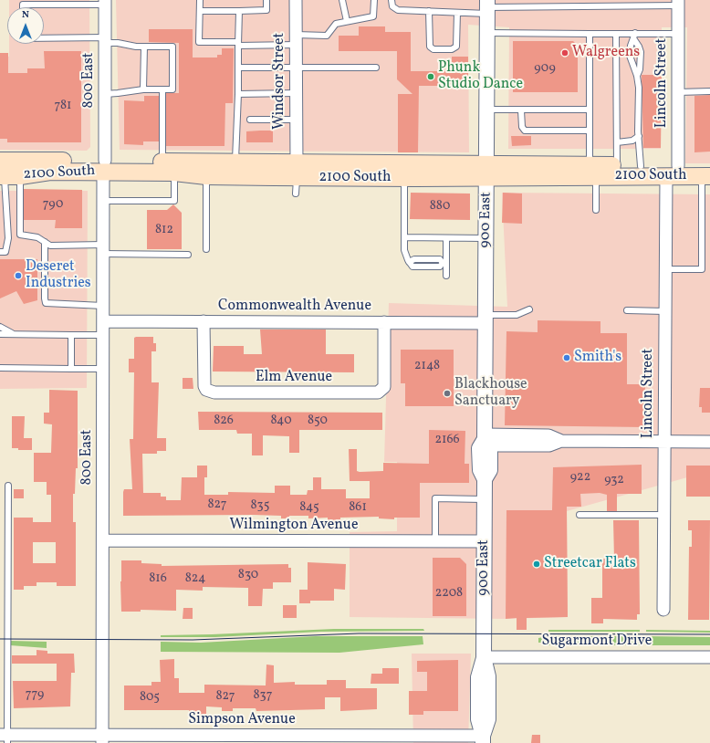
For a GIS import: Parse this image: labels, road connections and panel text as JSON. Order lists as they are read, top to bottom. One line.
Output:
{"streets":{"main road":["2100 South"],"street":["800 East","Windsor Street","Lincoln Street","900 East","Commonwealth Avenue","Elm Avenue","Wilmington Avenue","Sugarmont Drive","Simpson Avenue"]},"crossings":[["800 East","2100 South"],["800 East","Commonwealth Avenue"],["800 East","Wilmington Avenue"],["800 East","Simpson Avenue"],["Windsor Street","2100 South"],["Lincoln Street","2100 South"],["2100 South","900 East"],["900 East","Commonwealth Avenue"],["900 East","Wilmington Avenue"],["900 East","Sugarmont Drive"],["900 East","Simpson Avenue"],["Commonwealth Avenue","Elm Avenue"]],"places":["Walgreens","Phunk Studio Dance","Deseret Industries","Smith's","Blackhouse Sanctuary","Streetcar Flats"],"house_numbers":["909","781","790","880","812","2148","826","840","850","2166","922","932","827","835","845","861","830","816","824","2208","779","837","827","805"],"north":"top"}
